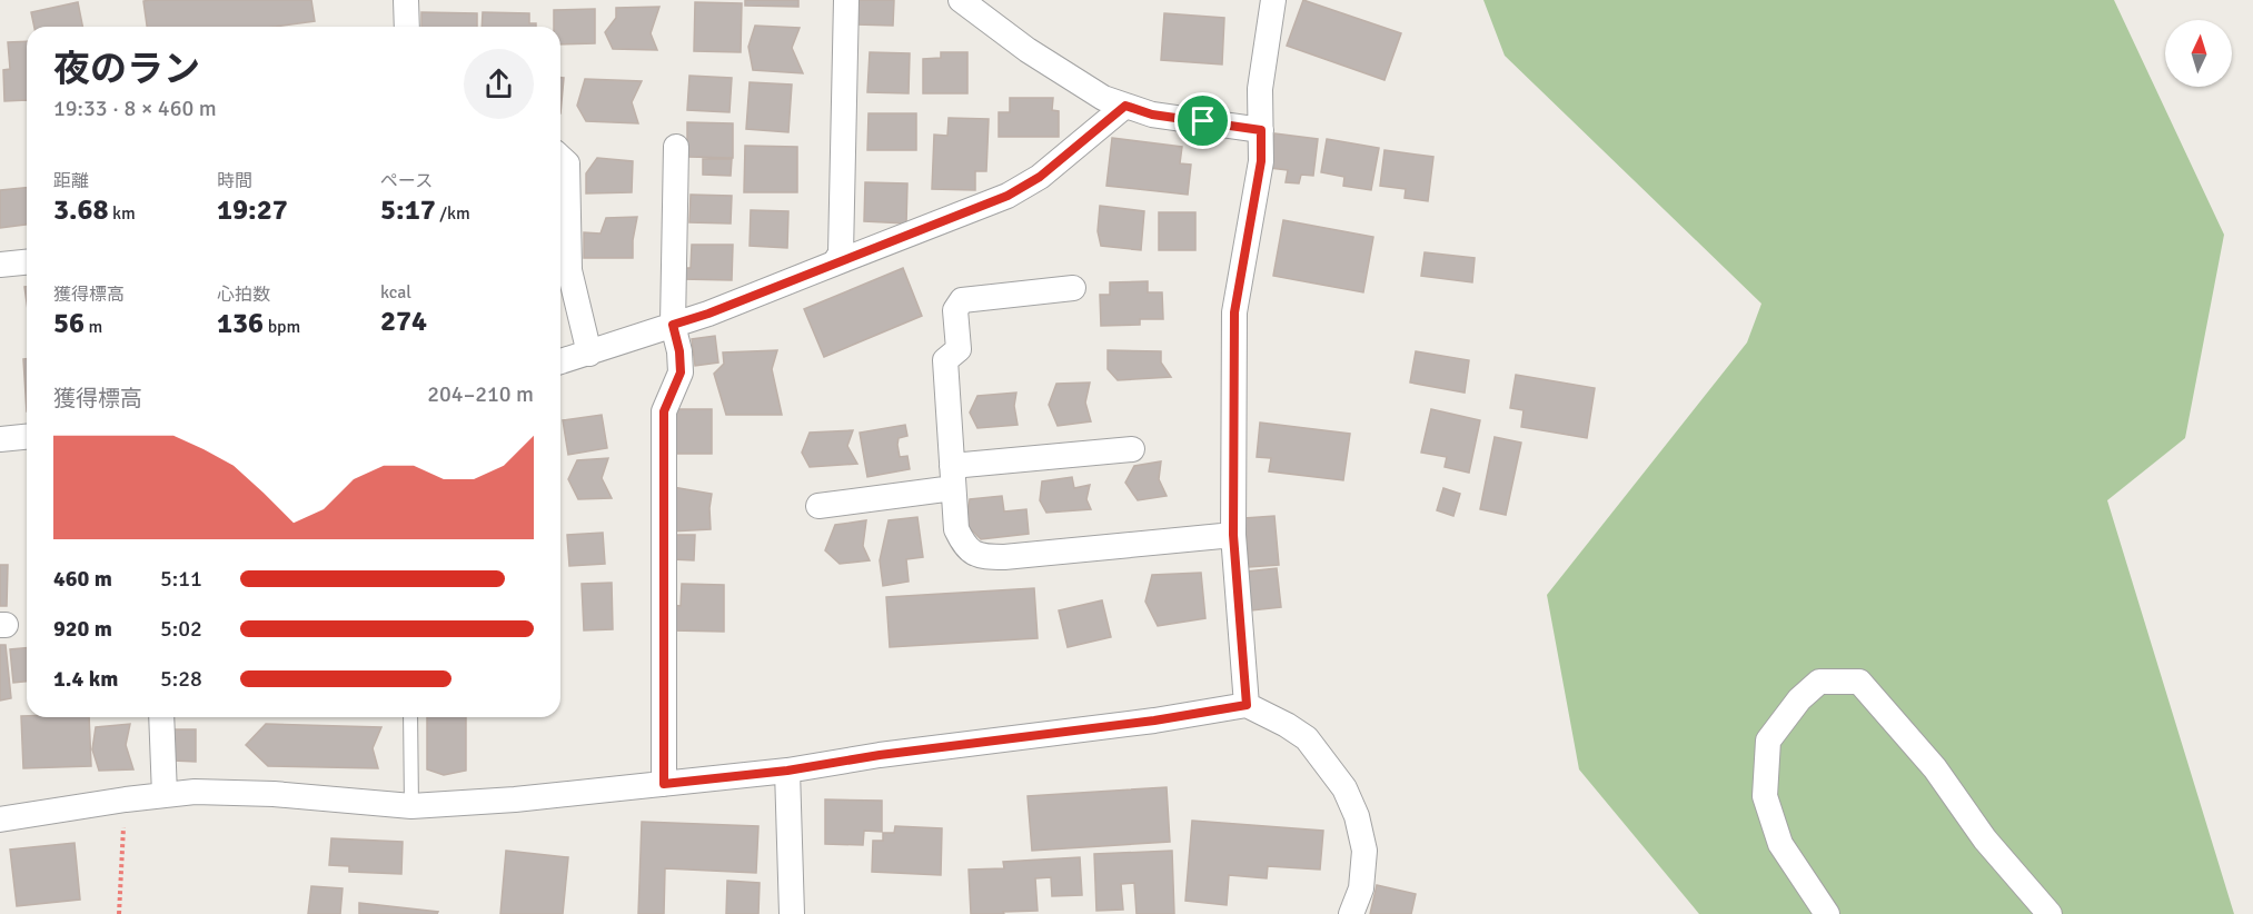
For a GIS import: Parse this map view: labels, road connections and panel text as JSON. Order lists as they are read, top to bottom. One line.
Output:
{"north":"top","page":{"heading":["夜のラン","19:33 · 8 × 460 m"],"stats":[["距離","3.68 km"],["時間","19:27"],["ペース","5:17 /km"],["獲得標高","56 m"],["心拍数","136 bpm"],["kcal","274"]],"chart":["獲得標高","204–210 m"],"list":[{"name":"460 m","note":"5:11"},{"name":"920 m","note":"5:02"},{"name":"1.4 km","note":"5:28"}]}}
